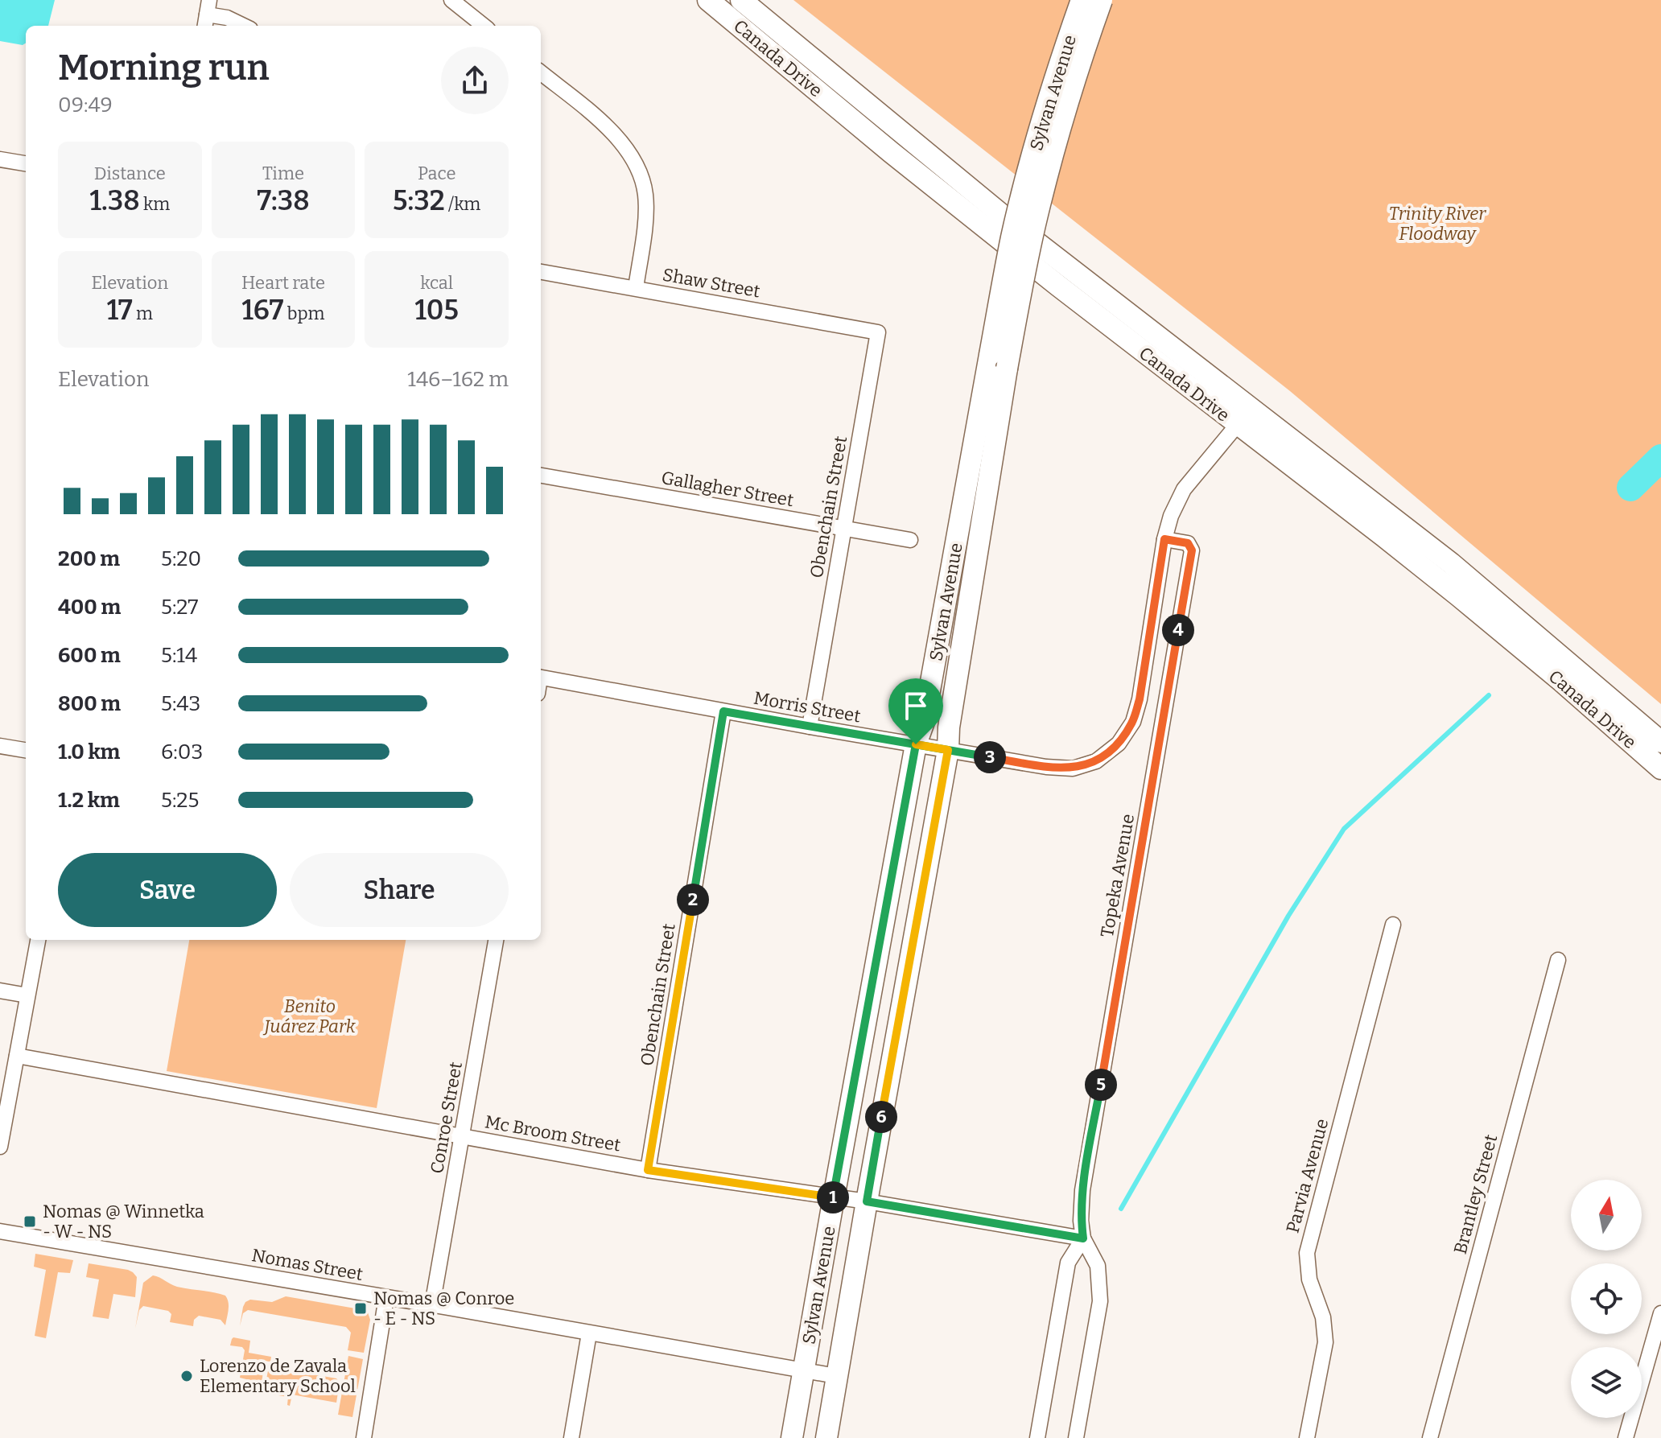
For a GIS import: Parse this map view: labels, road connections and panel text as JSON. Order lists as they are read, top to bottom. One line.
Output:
{"streets":{"main road":["Canada Drive","Sylvan Avenue"],"street":["Shaw Street","Gallagher Street","Obenchain Street","Morris Street","Topeka Avenue","Conroe Street","Mc Broom Street","Parvia Avenue","Brantley Street","Nomas Street"]},"crossings":[["Canada Drive","Morris Street"],["Sylvan Avenue","Morris Street"],["Sylvan Avenue","Mc Broom Street"],["Sylvan Avenue","Nomas Street"],["Shaw Street","Obenchain Street"],["Gallagher Street","Obenchain Street"],["Obenchain Street","Morris Street"],["Obenchain Street","Mc Broom Street"],["Morris Street","Topeka Avenue"],["Topeka Avenue","Mc Broom Street"],["Conroe Street","Mc Broom Street"],["Conroe Street","Nomas Street"]],"parks":["Trinity River Floodway","Benito Juárez Park"],"places":{"transit":["Nomas @ Winnetka - W - NS","Nomas @ Conroe - E - NS"],"other":["Lorenzo de Zavala Elementary School"]},"north":"top","page":{"heading":["Morning run","09:49"],"stats":[["Distance","1.38 km"],["Time","7:38"],["Pace","5:32 /km"],["Elevation","17 m"],["Heart rate","167 bpm"],["kcal","105"]],"chart":["Elevation","146–162 m"],"list":[{"name":"200 m","note":"5:20"},{"name":"400 m","note":"5:27"},{"name":"600 m","note":"5:14"},{"name":"800 m","note":"5:43"},{"name":"1.0 km","note":"6:03"},{"name":"1.2 km","note":"5:25"}],"pins":["4","3","2","5","6","1"],"buttons":["Save","Share"]}}
